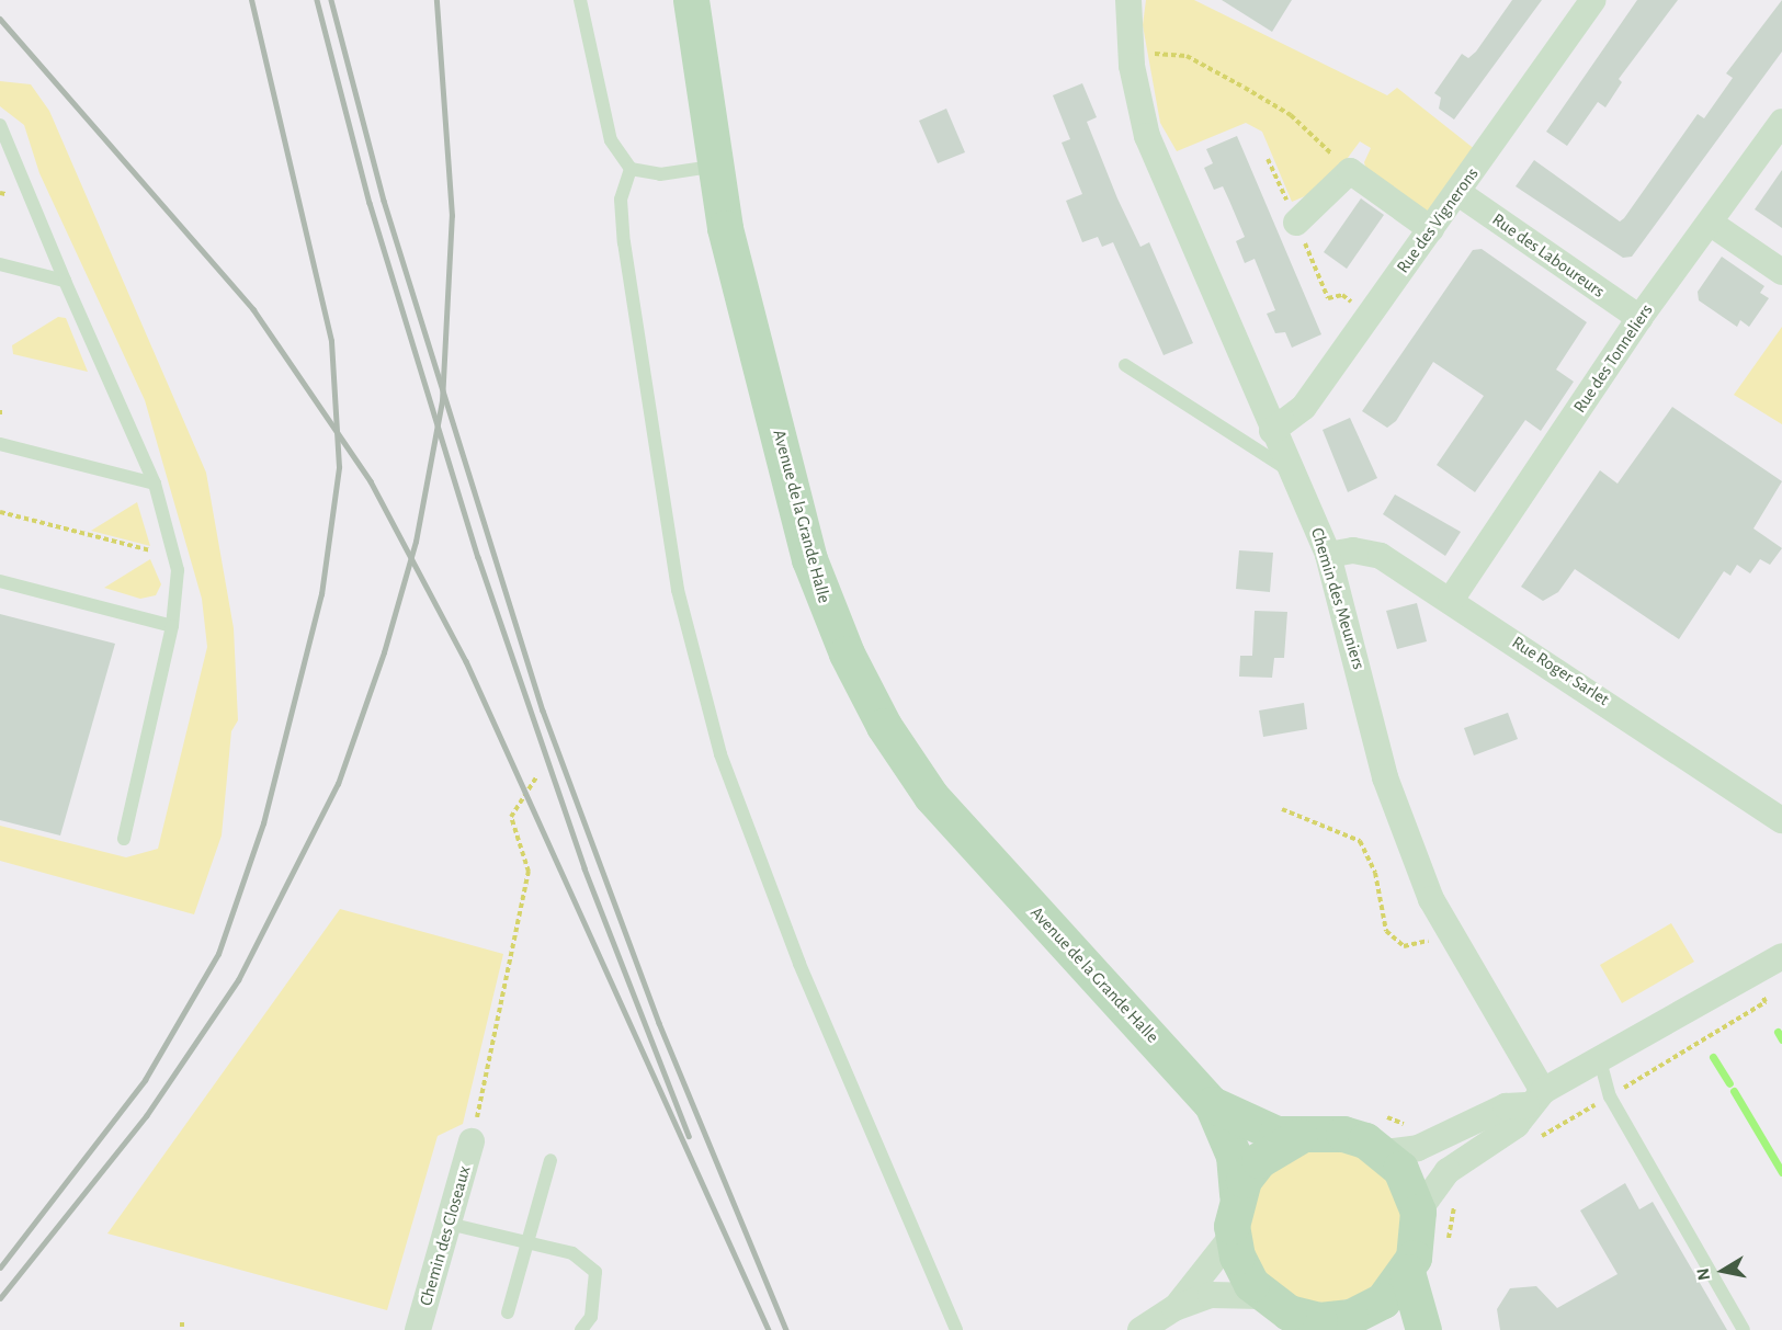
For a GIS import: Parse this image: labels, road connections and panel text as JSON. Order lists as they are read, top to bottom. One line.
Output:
{"streets":{"street":["Rue des Vignerons","Rue des Laboureurs","Rue des Tonneliers","Avenue de la Grande Halle","Chemin des Meuniers","Rue Roger Sarlet","Chemin des Closeaux"]},"crossings":[["Rue des Vignerons","Rue des Laboureurs"],["Rue des Vignerons","Chemin des Meuniers"],["Rue des Laboureurs","Rue des Tonneliers"],["Rue des Tonneliers","Rue Roger Sarlet"],["Chemin des Meuniers","Rue Roger Sarlet"]],"north":"left"}
